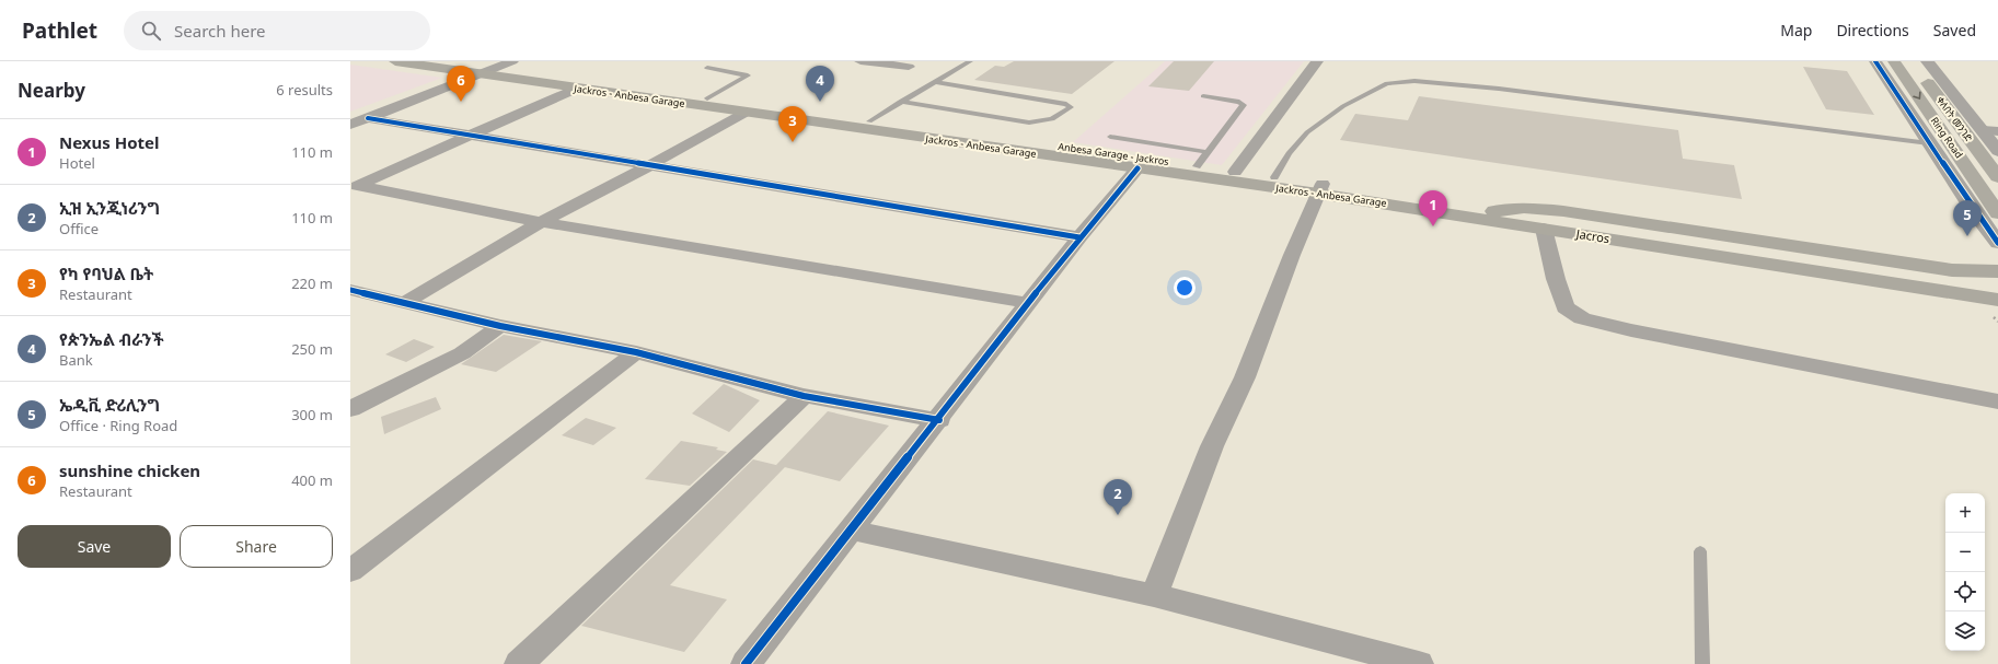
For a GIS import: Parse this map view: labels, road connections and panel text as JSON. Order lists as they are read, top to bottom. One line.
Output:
{"streets":{"highway":["ቀለበት መንገድ","Ring Road"],"main road":["Jackros - Anbesa Garage","Anbesa Garage - Jackros","Jacros"]},"crossings":[["Jackros - Anbesa Garage","Anbesa Garage - Jackros"],["Jackros - Anbesa Garage","Jacros"]],"one_way":["Ring Road"],"page":{"header":"Pathlet","search":"Search here","nav":["Map","Directions","Saved"],"heading":["Nearby","6 results"],"pins":["4","6","3","1","5","2"],"list":[{"mark":"1","name":"Nexus Hotel","note":"Hotel","value":"110 m"},{"mark":"2","name":"ኢዝ ኢንጂነሪንግ","note":"Office","value":"110 m"},{"mark":"3","name":"የካ የባህል ቤት","note":"Restaurant","value":"220 m"},{"mark":"4","name":"የጵንኤል ብራንች","note":"Bank","value":"250 m"},{"mark":"5","name":"ኤዲቪ ድሪሊንግ","note":"Office · Ring Road","value":"300 m"},{"mark":"6","name":"sunshine chicken","note":"Restaurant","value":"400 m"}],"map_buttons":["+","−"],"buttons":["Save","Share"]}}
